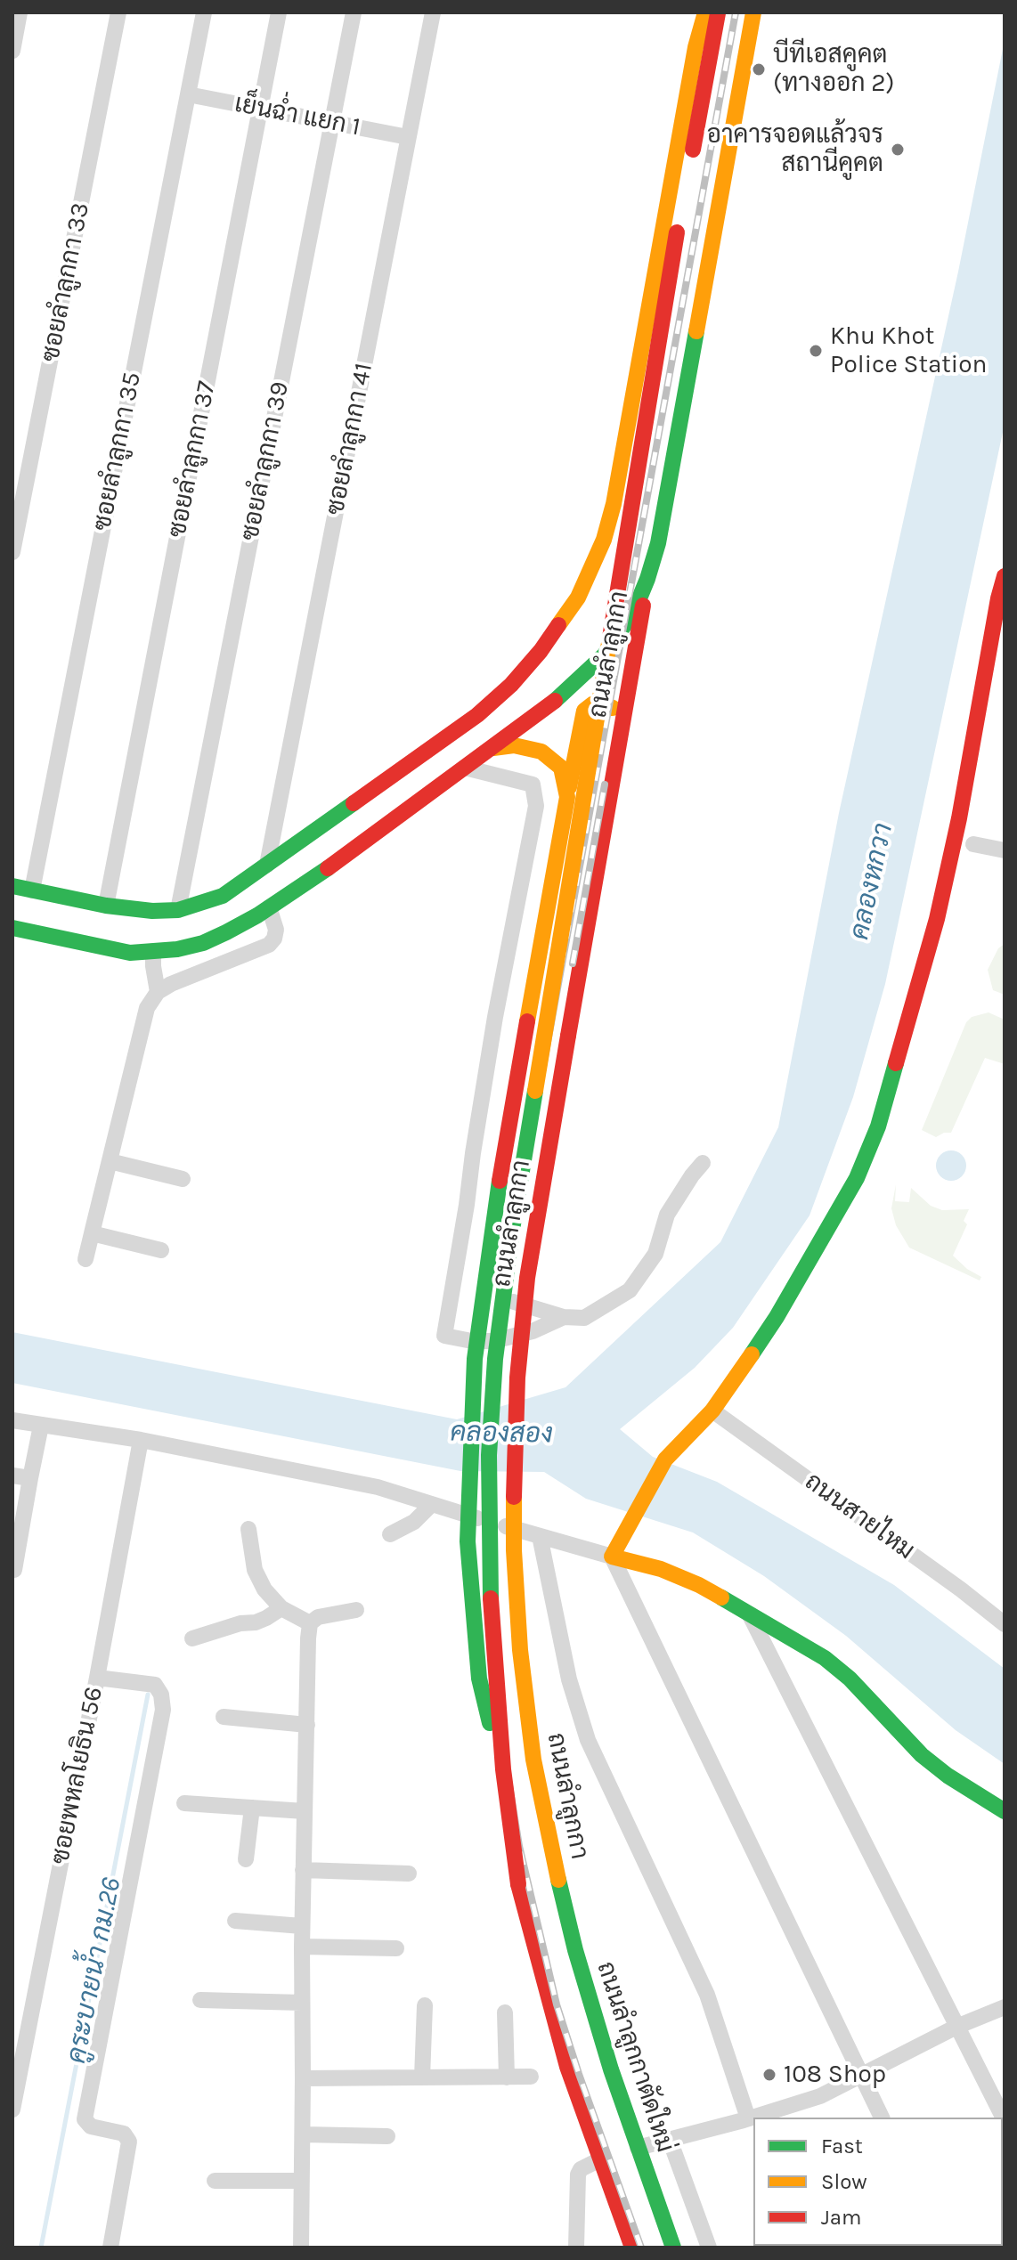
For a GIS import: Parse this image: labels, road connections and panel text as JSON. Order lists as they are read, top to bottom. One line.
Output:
{"streets":{"main road":["ถนนลำลูกกา","ถนนลำลูกกาตัดใหม่"],"street":["เย็นฉ่ำ แยก 1","ซอยลำลูกกา 33","ซอยลำลูกกา 41","ซอยลำลูกกา 35","ซอยลำลูกกา 37","ซอยลำลูกกา 39","ถนนสายไหม","ซอยพหลโยธิน 56"]},"crossings":[["เย็นฉ่ำ แยก 1","ซอยลำลูกกา 41"],["เย็นฉ่ำ แยก 1","ซอยลำลูกกา 35"],["เย็นฉ่ำ แยก 1","ซอยลำลูกกา 37"],["เย็นฉ่ำ แยก 1","ซอยลำลูกกา 39"],["ซอยลำลูกกา 41","ถนนลำลูกกา"],["ซอยลำลูกกา 35","ถนนลำลูกกา"],["ซอยลำลูกกา 37","ถนนลำลูกกา"],["ซอยลำลูกกา 39","ถนนลำลูกกา"],["ถนนลำลูกกา","ถนนลำลูกกาตัดใหม่"]],"water":["คลองหกวา","คลองสอง","คูระบายน้ำ กม.26"],"places":["บีทีเอสคูคต (ทางออก 2)","อาคารจอดแล้วจร สถานีคูคต","Khu Khot Police Station","108 Shop"],"legend":["Fast","Slow","Jam"]}
